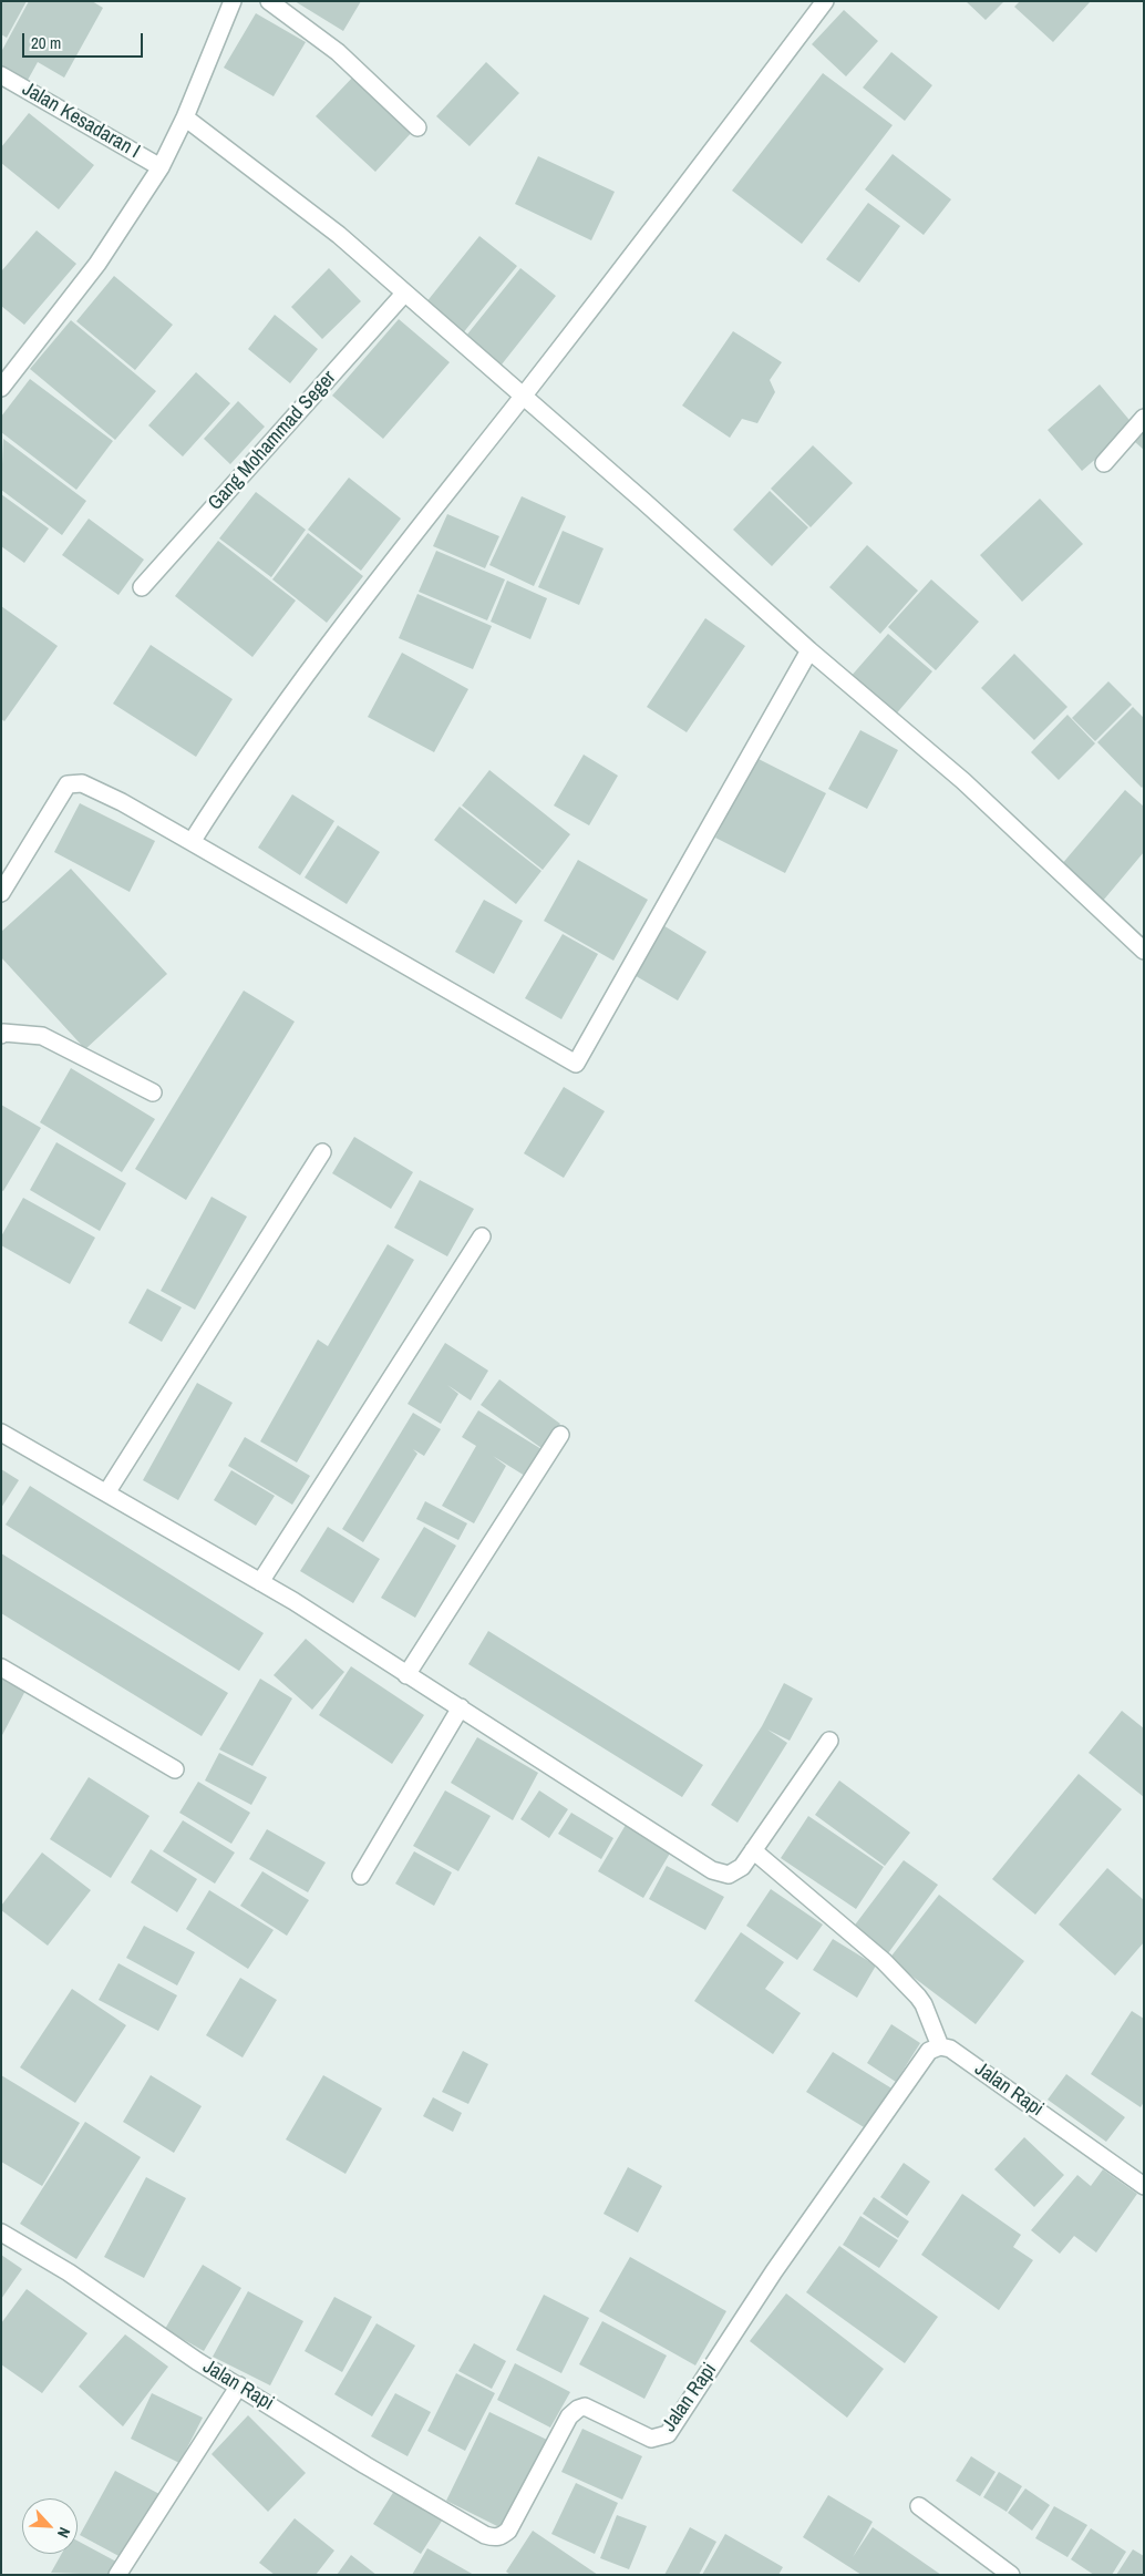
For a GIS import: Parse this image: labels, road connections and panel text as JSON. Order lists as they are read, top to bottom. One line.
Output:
{"streets":{"street":["Jalan Kesadaran I","Gang Mohammad Seger","Jalan Rapi"]},"scale_bar":"20 m","north":"bottom right"}
